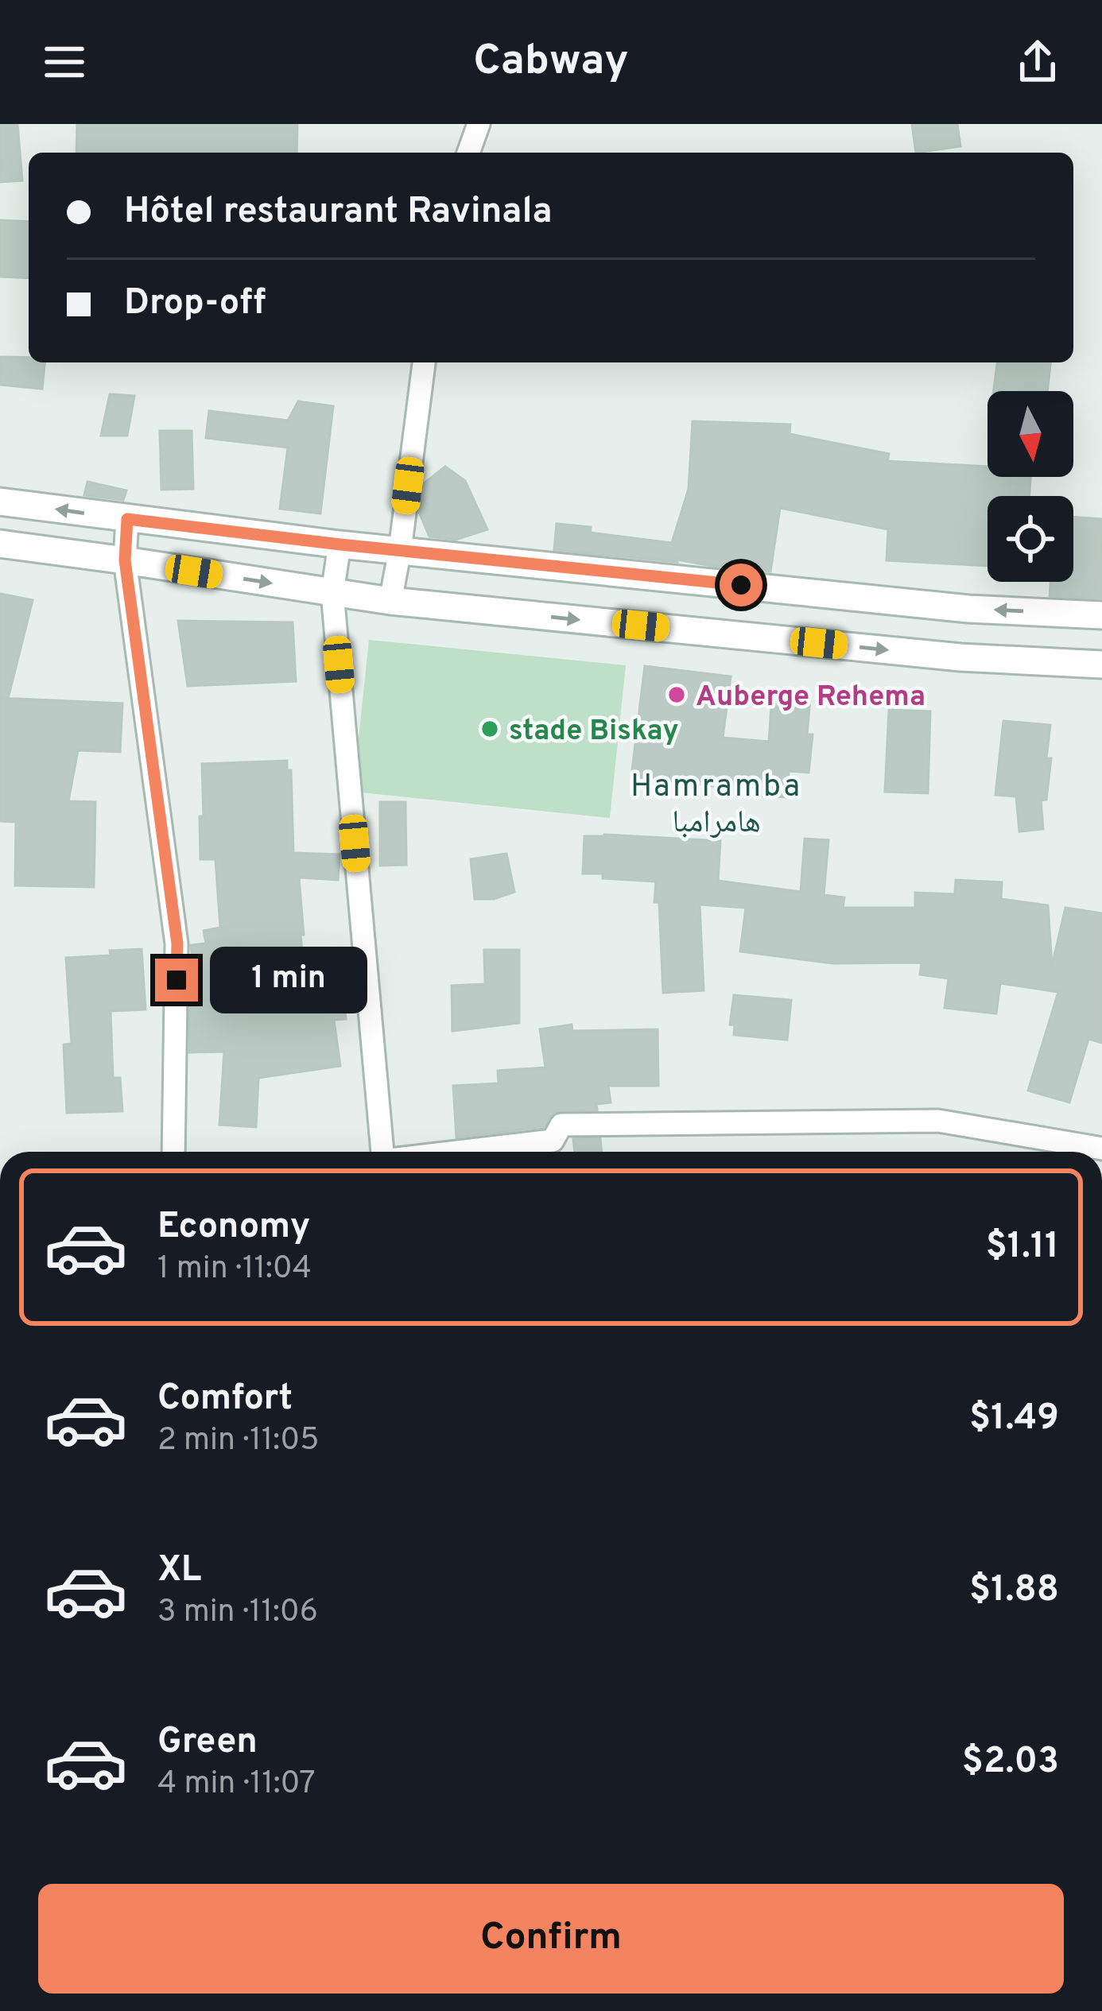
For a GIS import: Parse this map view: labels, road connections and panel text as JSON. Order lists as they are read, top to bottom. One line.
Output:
{"districts":["Hamramba هامرامبا"],"places":["Auberge Rehema","stade Biskay"],"north":"bottom","page":{"header":"Cabway","banner":["Hôtel restaurant Ravinala","Drop-off"],"bubble":"1 min","list":[{"name":"Economy","note":"1 min · 11:04","value":"$1.11"},{"name":"Comfort","note":"2 min · 11:05","value":"$1.49"},{"name":"XL","note":"3 min · 11:06","value":"$1.88"},{"name":"Green","note":"4 min · 11:07","value":"$2.03"}],"buttons":"Confirm"}}
